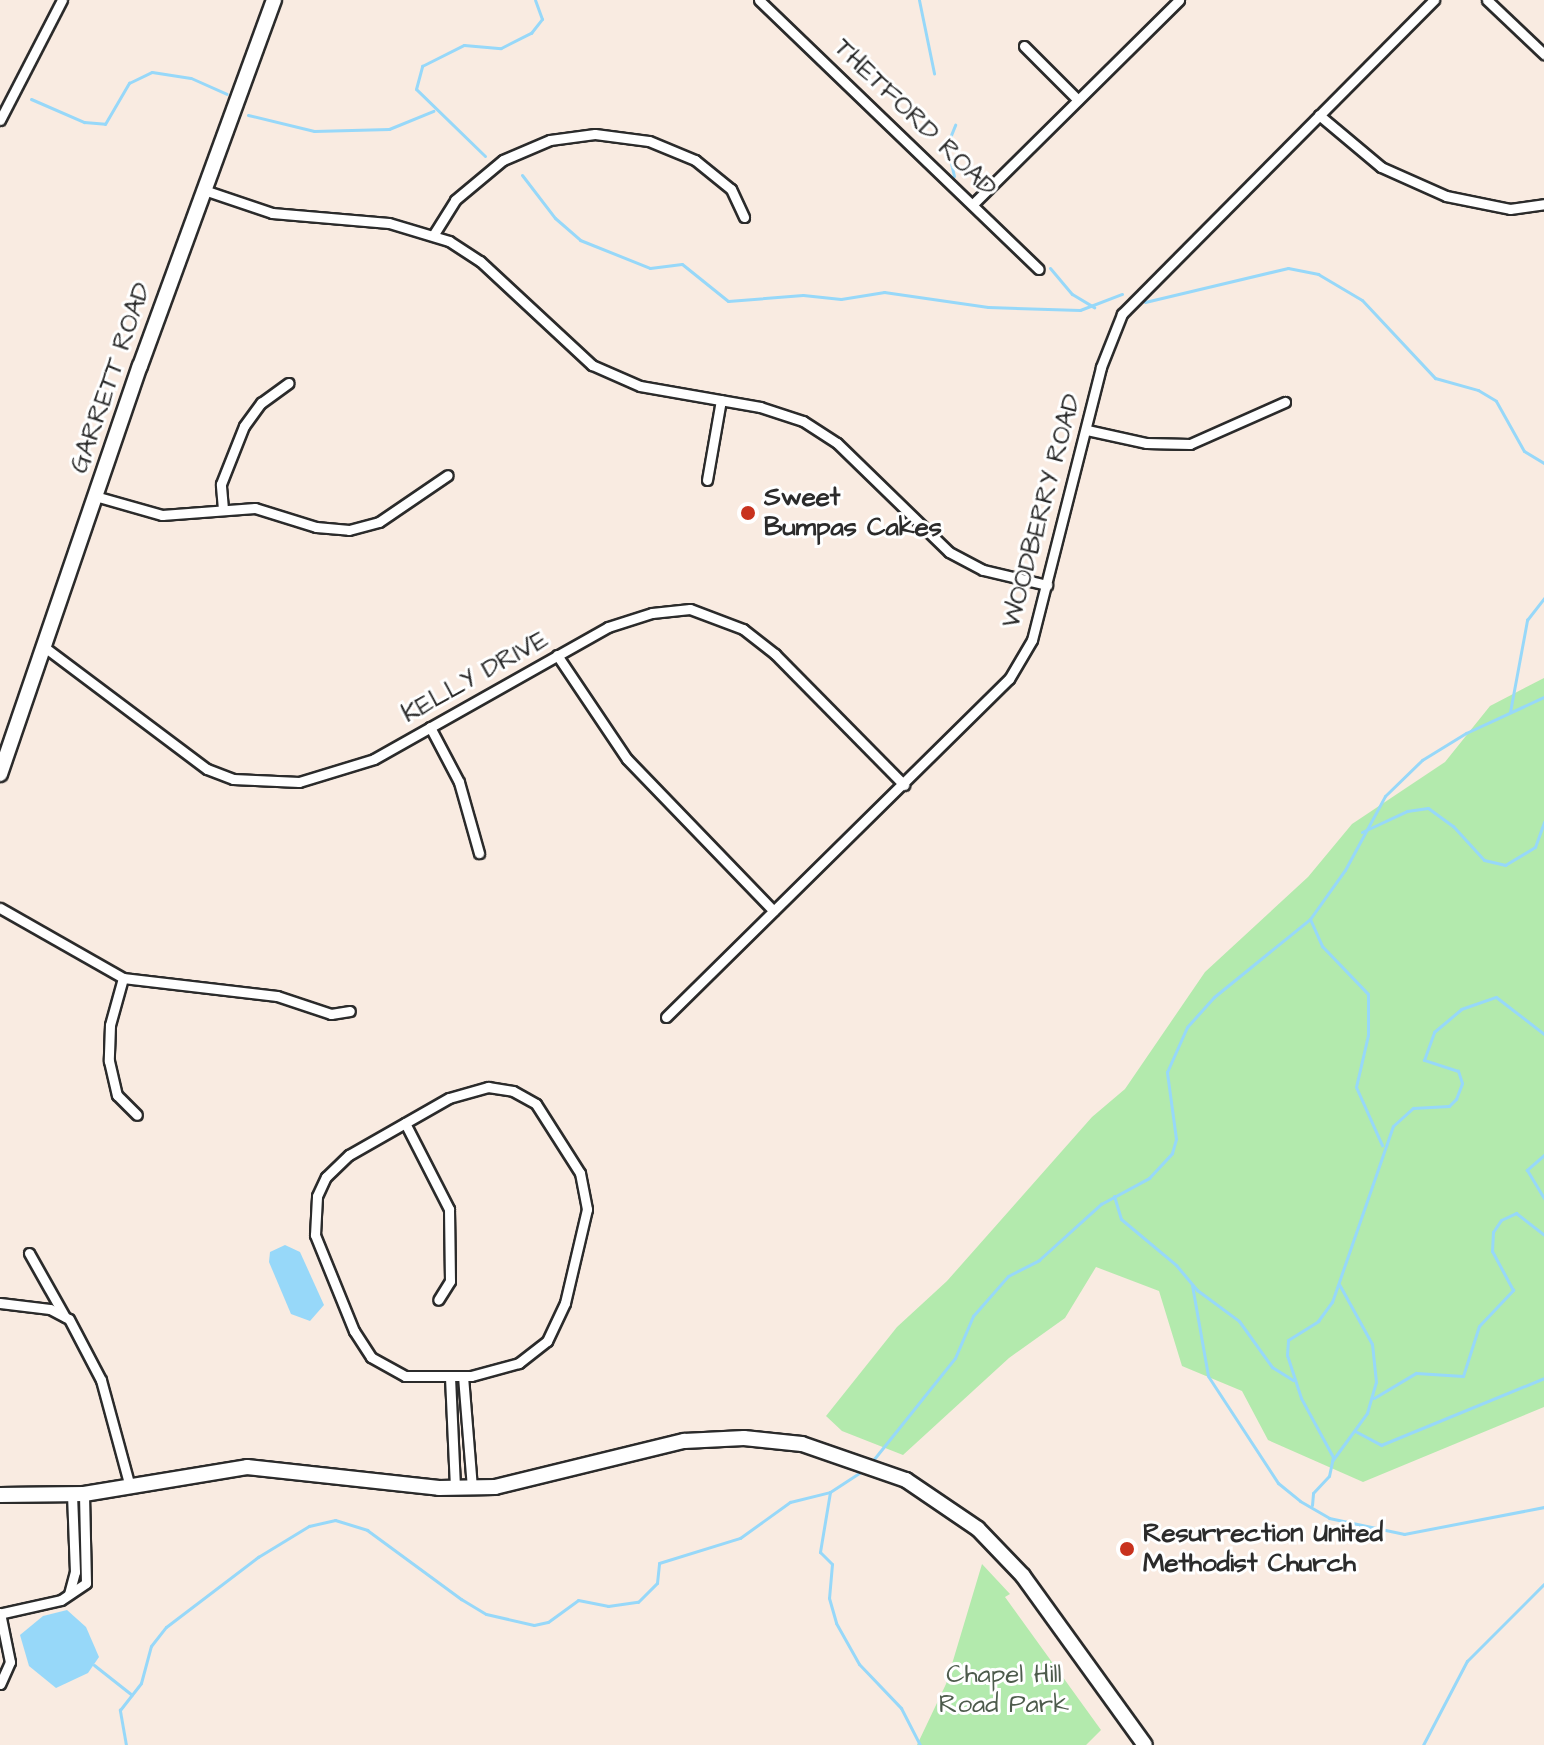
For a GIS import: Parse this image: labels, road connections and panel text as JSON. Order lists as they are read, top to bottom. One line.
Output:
{"streets":{"main road":["GARRETT ROAD"],"street":["THETFORD ROAD","WOODBERRY ROAD","KELLY DRIVE"]},"crossings":[["GARRETT ROAD","KELLY DRIVE"],["WOODBERRY ROAD","KELLY DRIVE"]],"parks":["Chapel Hill Road Park"],"places":["Sweet Bumpas Cakes","Resurrection United Methodist Church"]}
